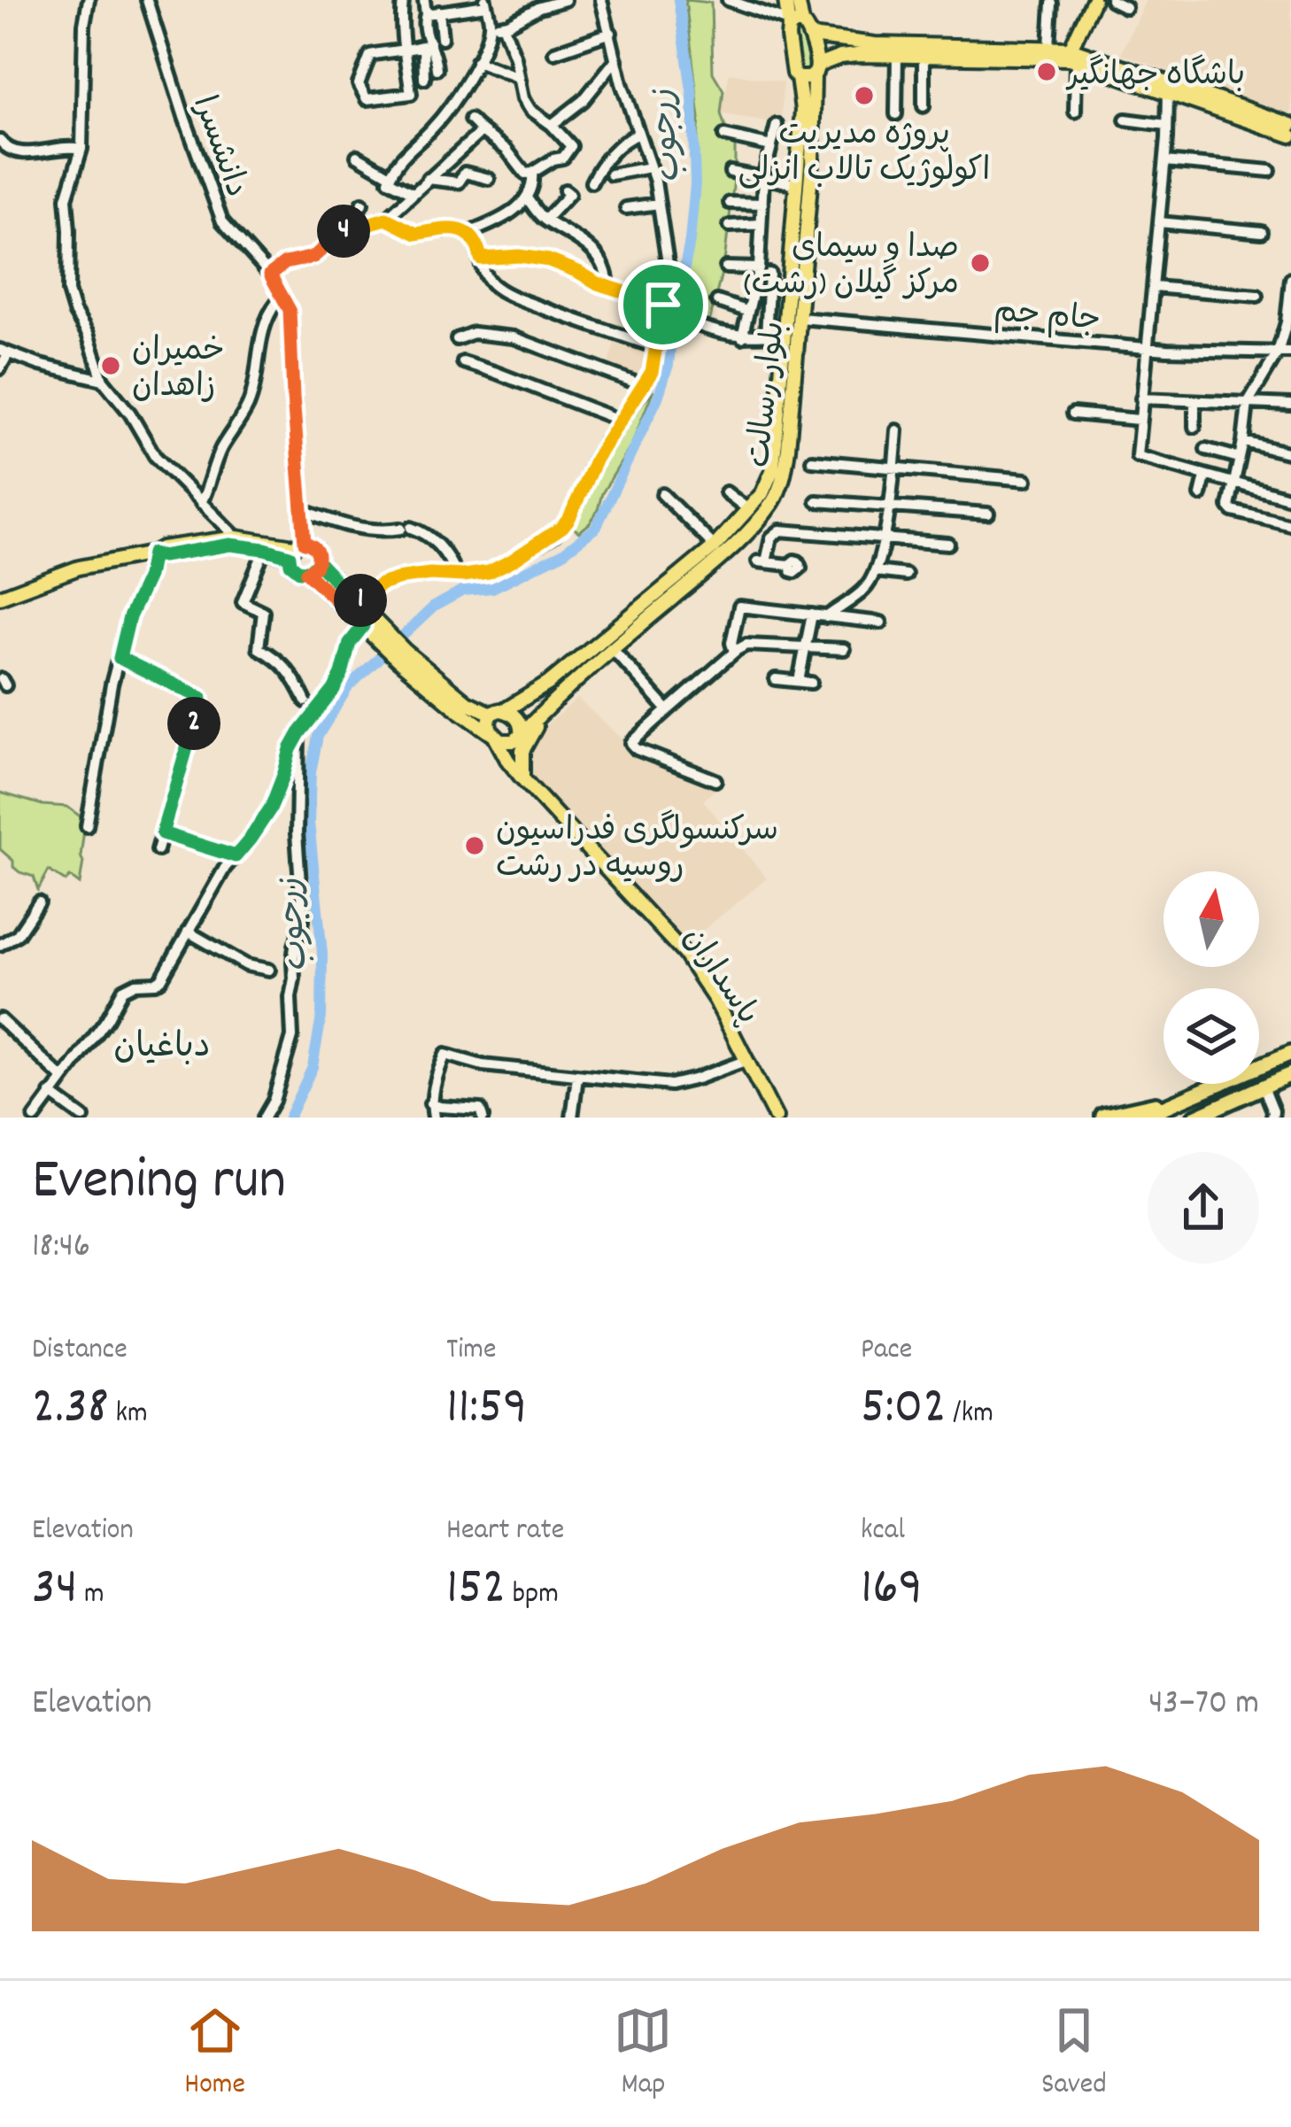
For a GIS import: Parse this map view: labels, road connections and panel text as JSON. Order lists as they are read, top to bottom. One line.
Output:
{"streets":{"main road":["بلوار رسالت","پاسداران"],"street":["دانشسرا","جام جم"]},"crossings":[["جام جم","بلوار رسالت"],["بلوار رسالت","پاسداران"]],"districts":["دباغیان"],"water":["زرجوب"],"places":["باشگاه جهانگیر","پروژه مدیریت اکولوژیک تالاب انزلی","صدا و سیمای مرکز گیلان (رشت)","خمیران زاهدان","سرکنسولگری فدراسیون روسیه در رشت"],"north":"top","page":{"pins":["4","1","2"],"heading":["Evening run","18:46"],"stats":[["Distance","2.38 km"],["Time","11:59"],["Pace","5:02 /km"],["Elevation","34 m"],["Heart rate","152 bpm"],["kcal","169"]],"chart":["Elevation","43–70 m"],"tabs":["Home","Map","Saved"]}}
